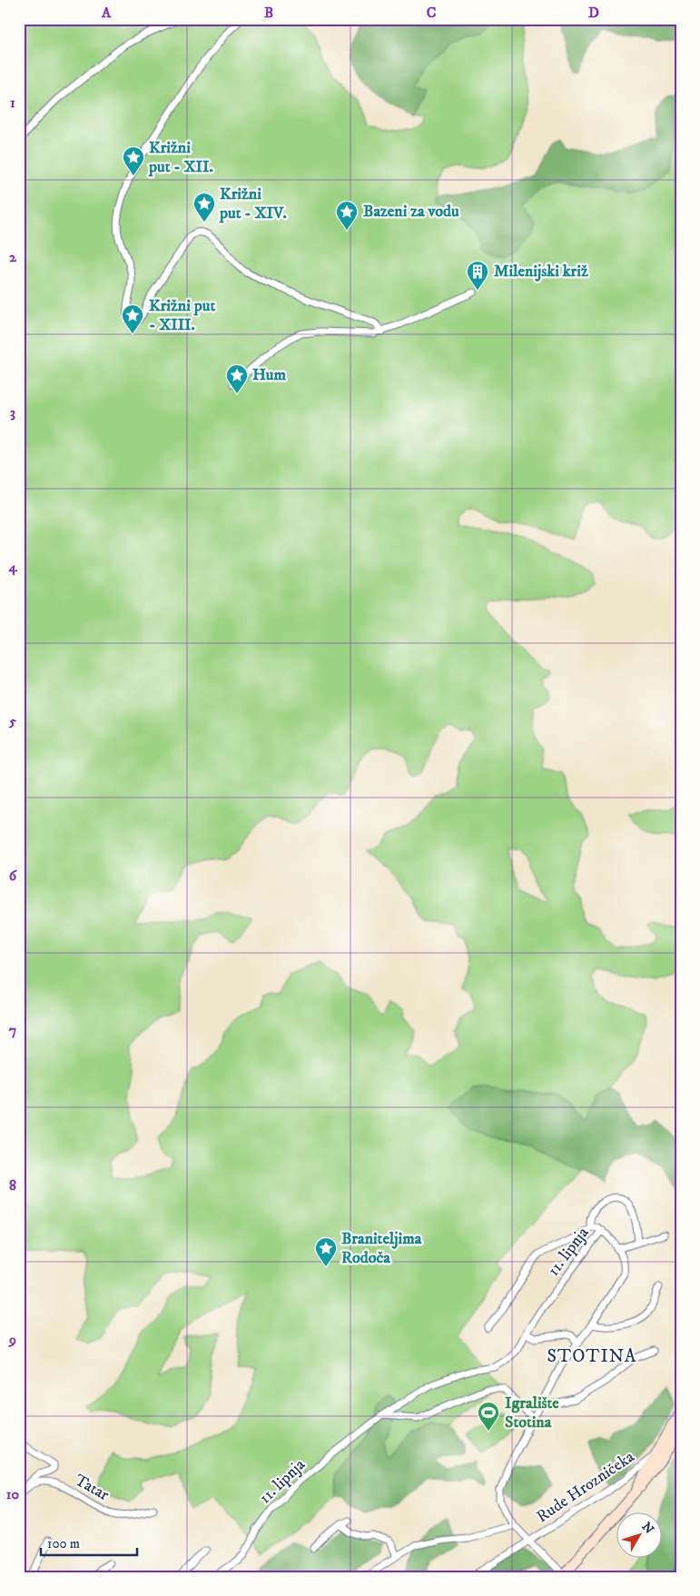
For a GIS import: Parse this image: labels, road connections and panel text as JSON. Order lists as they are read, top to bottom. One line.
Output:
{"streets":{"street":["11. lipnja","Rude Hrozničeka","Tatar"]},"crossings":[["11. lipnja","Rude Hrozničeka"]],"districts":["STOTINA"],"places":{"place":["Križni put - XII.","Križni put - XIV.","Bazeni za vodu","Križni put - XIII.","Hum","Braniteljima Rodoča"],"building":["Milenijski križ"],"sports":["Igralište Stotina"]},"scale_bar":"100 m","north":"top right","grid":{"columns":["A","B","C","D"],"rows":["1","2","3","4","5","6","7","8","9","10"]}}
